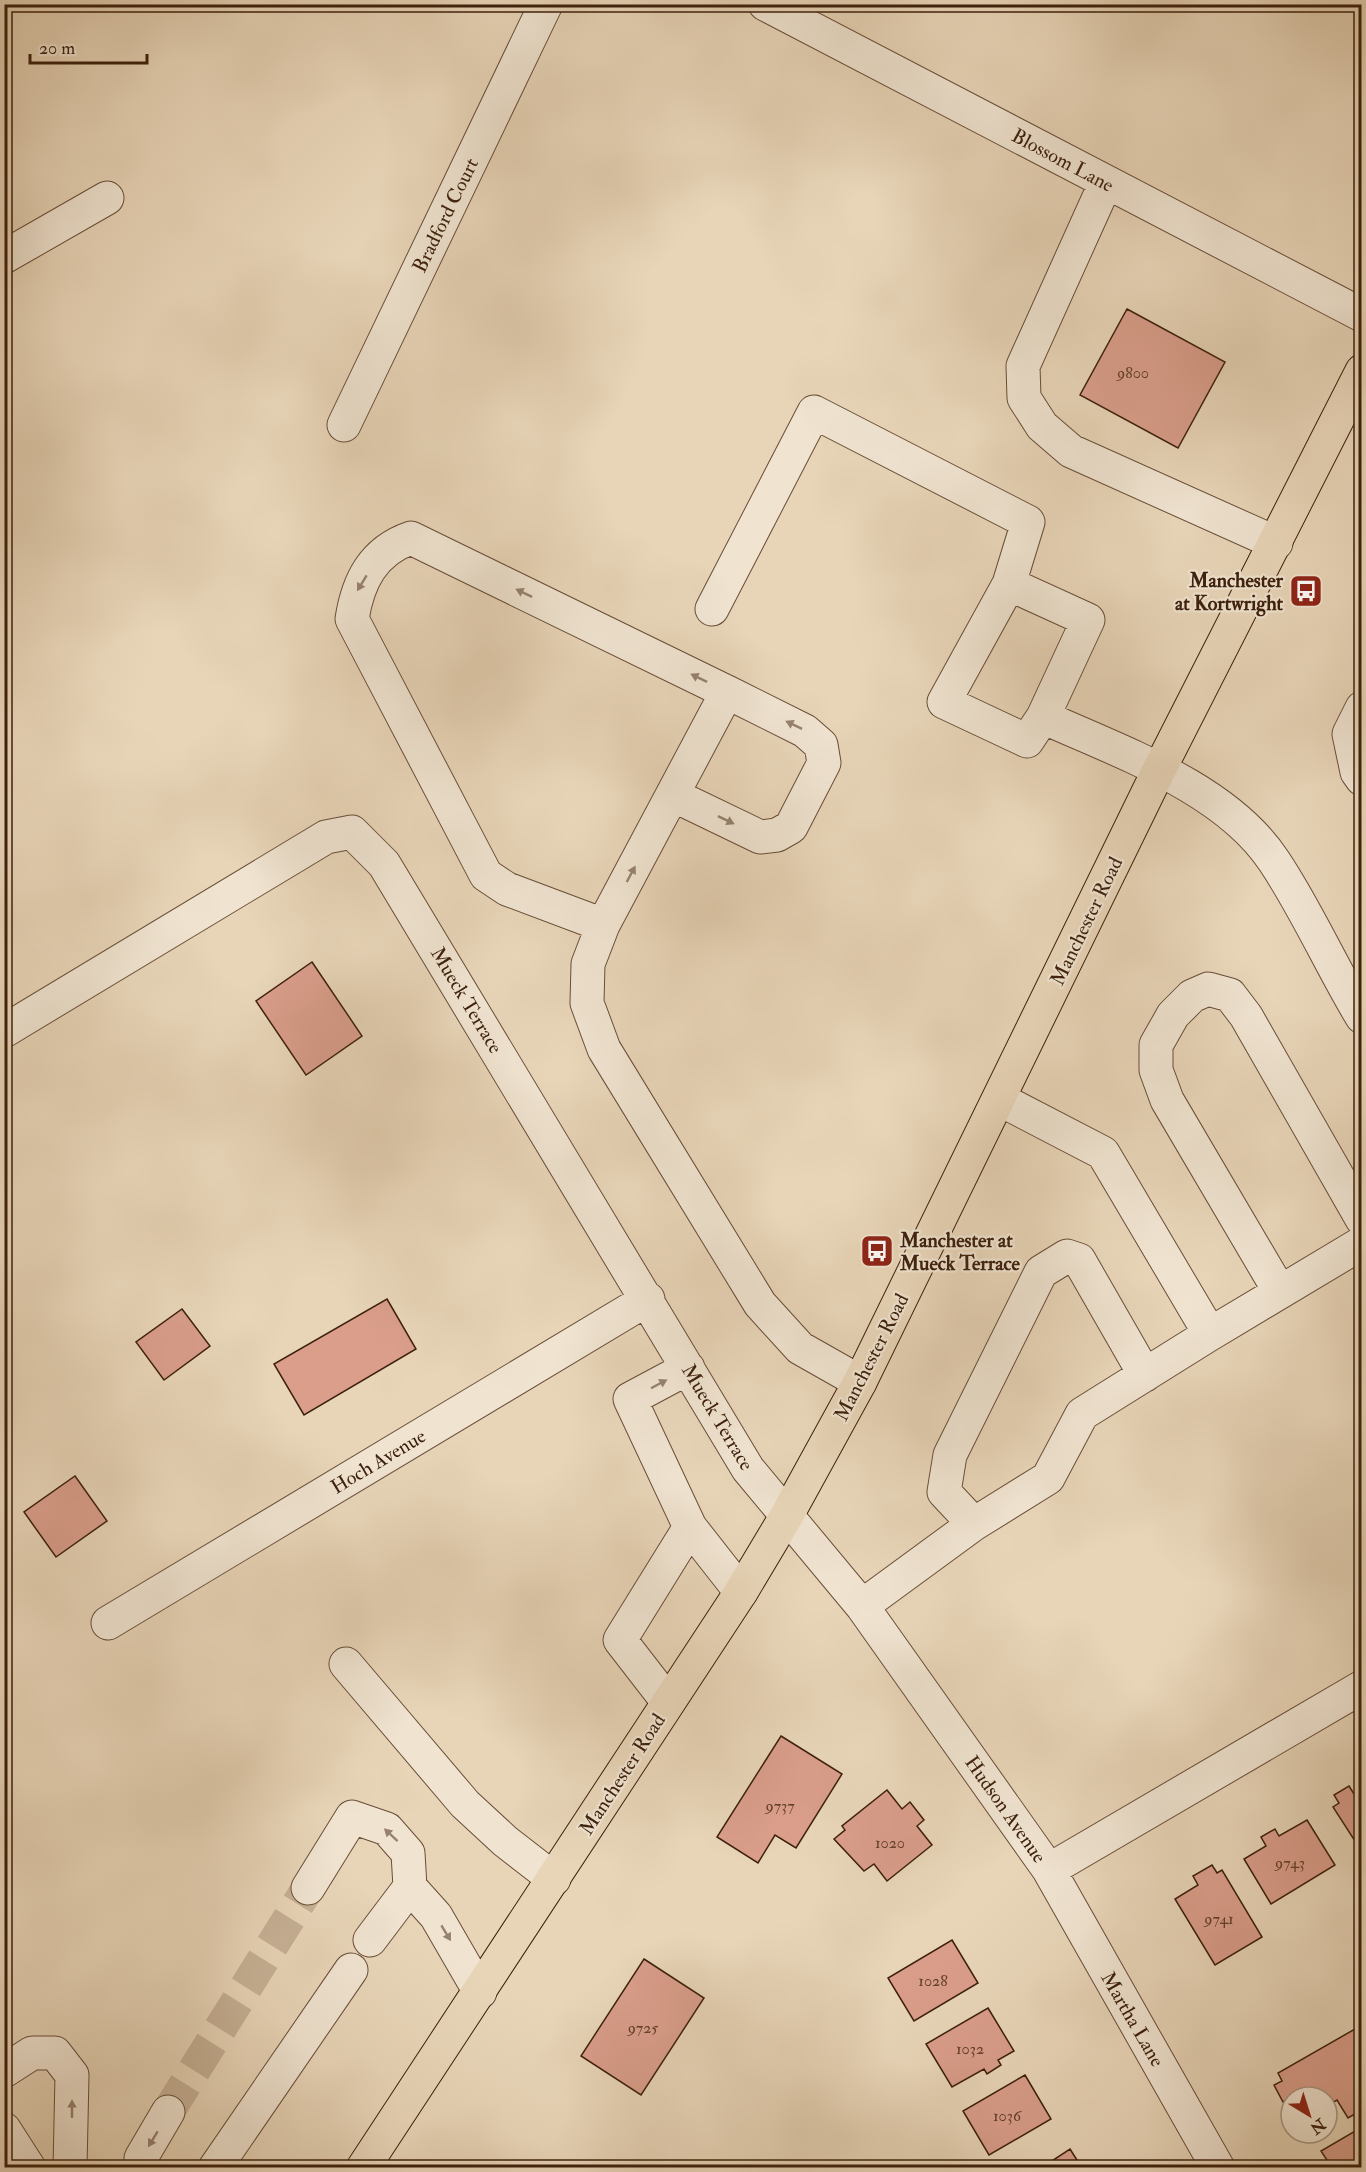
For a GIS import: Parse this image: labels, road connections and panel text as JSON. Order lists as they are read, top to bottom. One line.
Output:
{"streets":{"main road":["Manchester Road"],"street":["Blossom Lane","Bradford Court","Mueck Terrace","Hoch Avenue","Hudson Avenue","Martha Lane"]},"crossings":[["Manchester Road","Mueck Terrace"],["Manchester Road","Hudson Avenue"],["Mueck Terrace","Hoch Avenue"],["Mueck Terrace","Hudson Avenue"],["Hudson Avenue","Martha Lane"]],"places":{"bus stop":["Manchester at Kortwright","Manchester at Mueck Terrace"]},"house_numbers":["9800","9737","1020","9743","9741","1028","9725","1032","1036"],"scale_bar":"20 m","north":"bottom right"}
